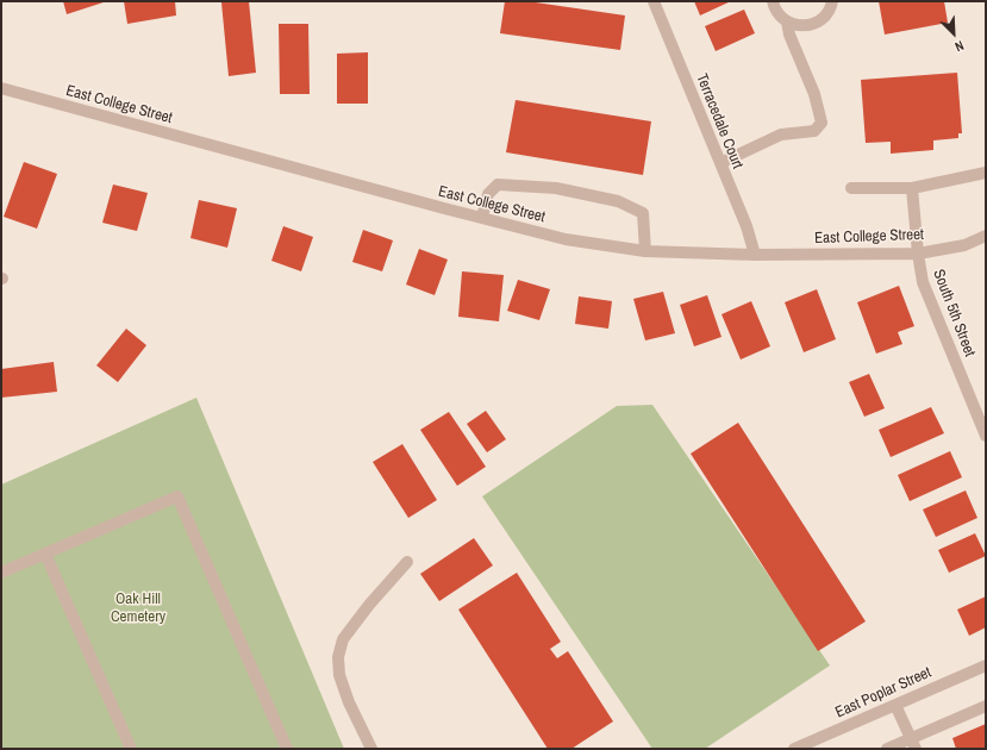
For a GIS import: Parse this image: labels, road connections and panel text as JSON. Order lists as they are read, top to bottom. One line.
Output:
{"streets":{"street":["East College Street","Terracedale Court","South 5th Street","East Poplar Street"]},"crossings":[["East College Street","Terracedale Court"],["East College Street","South 5th Street"]],"parks":["Oak Hill Cemetery"],"north":"bottom right"}
